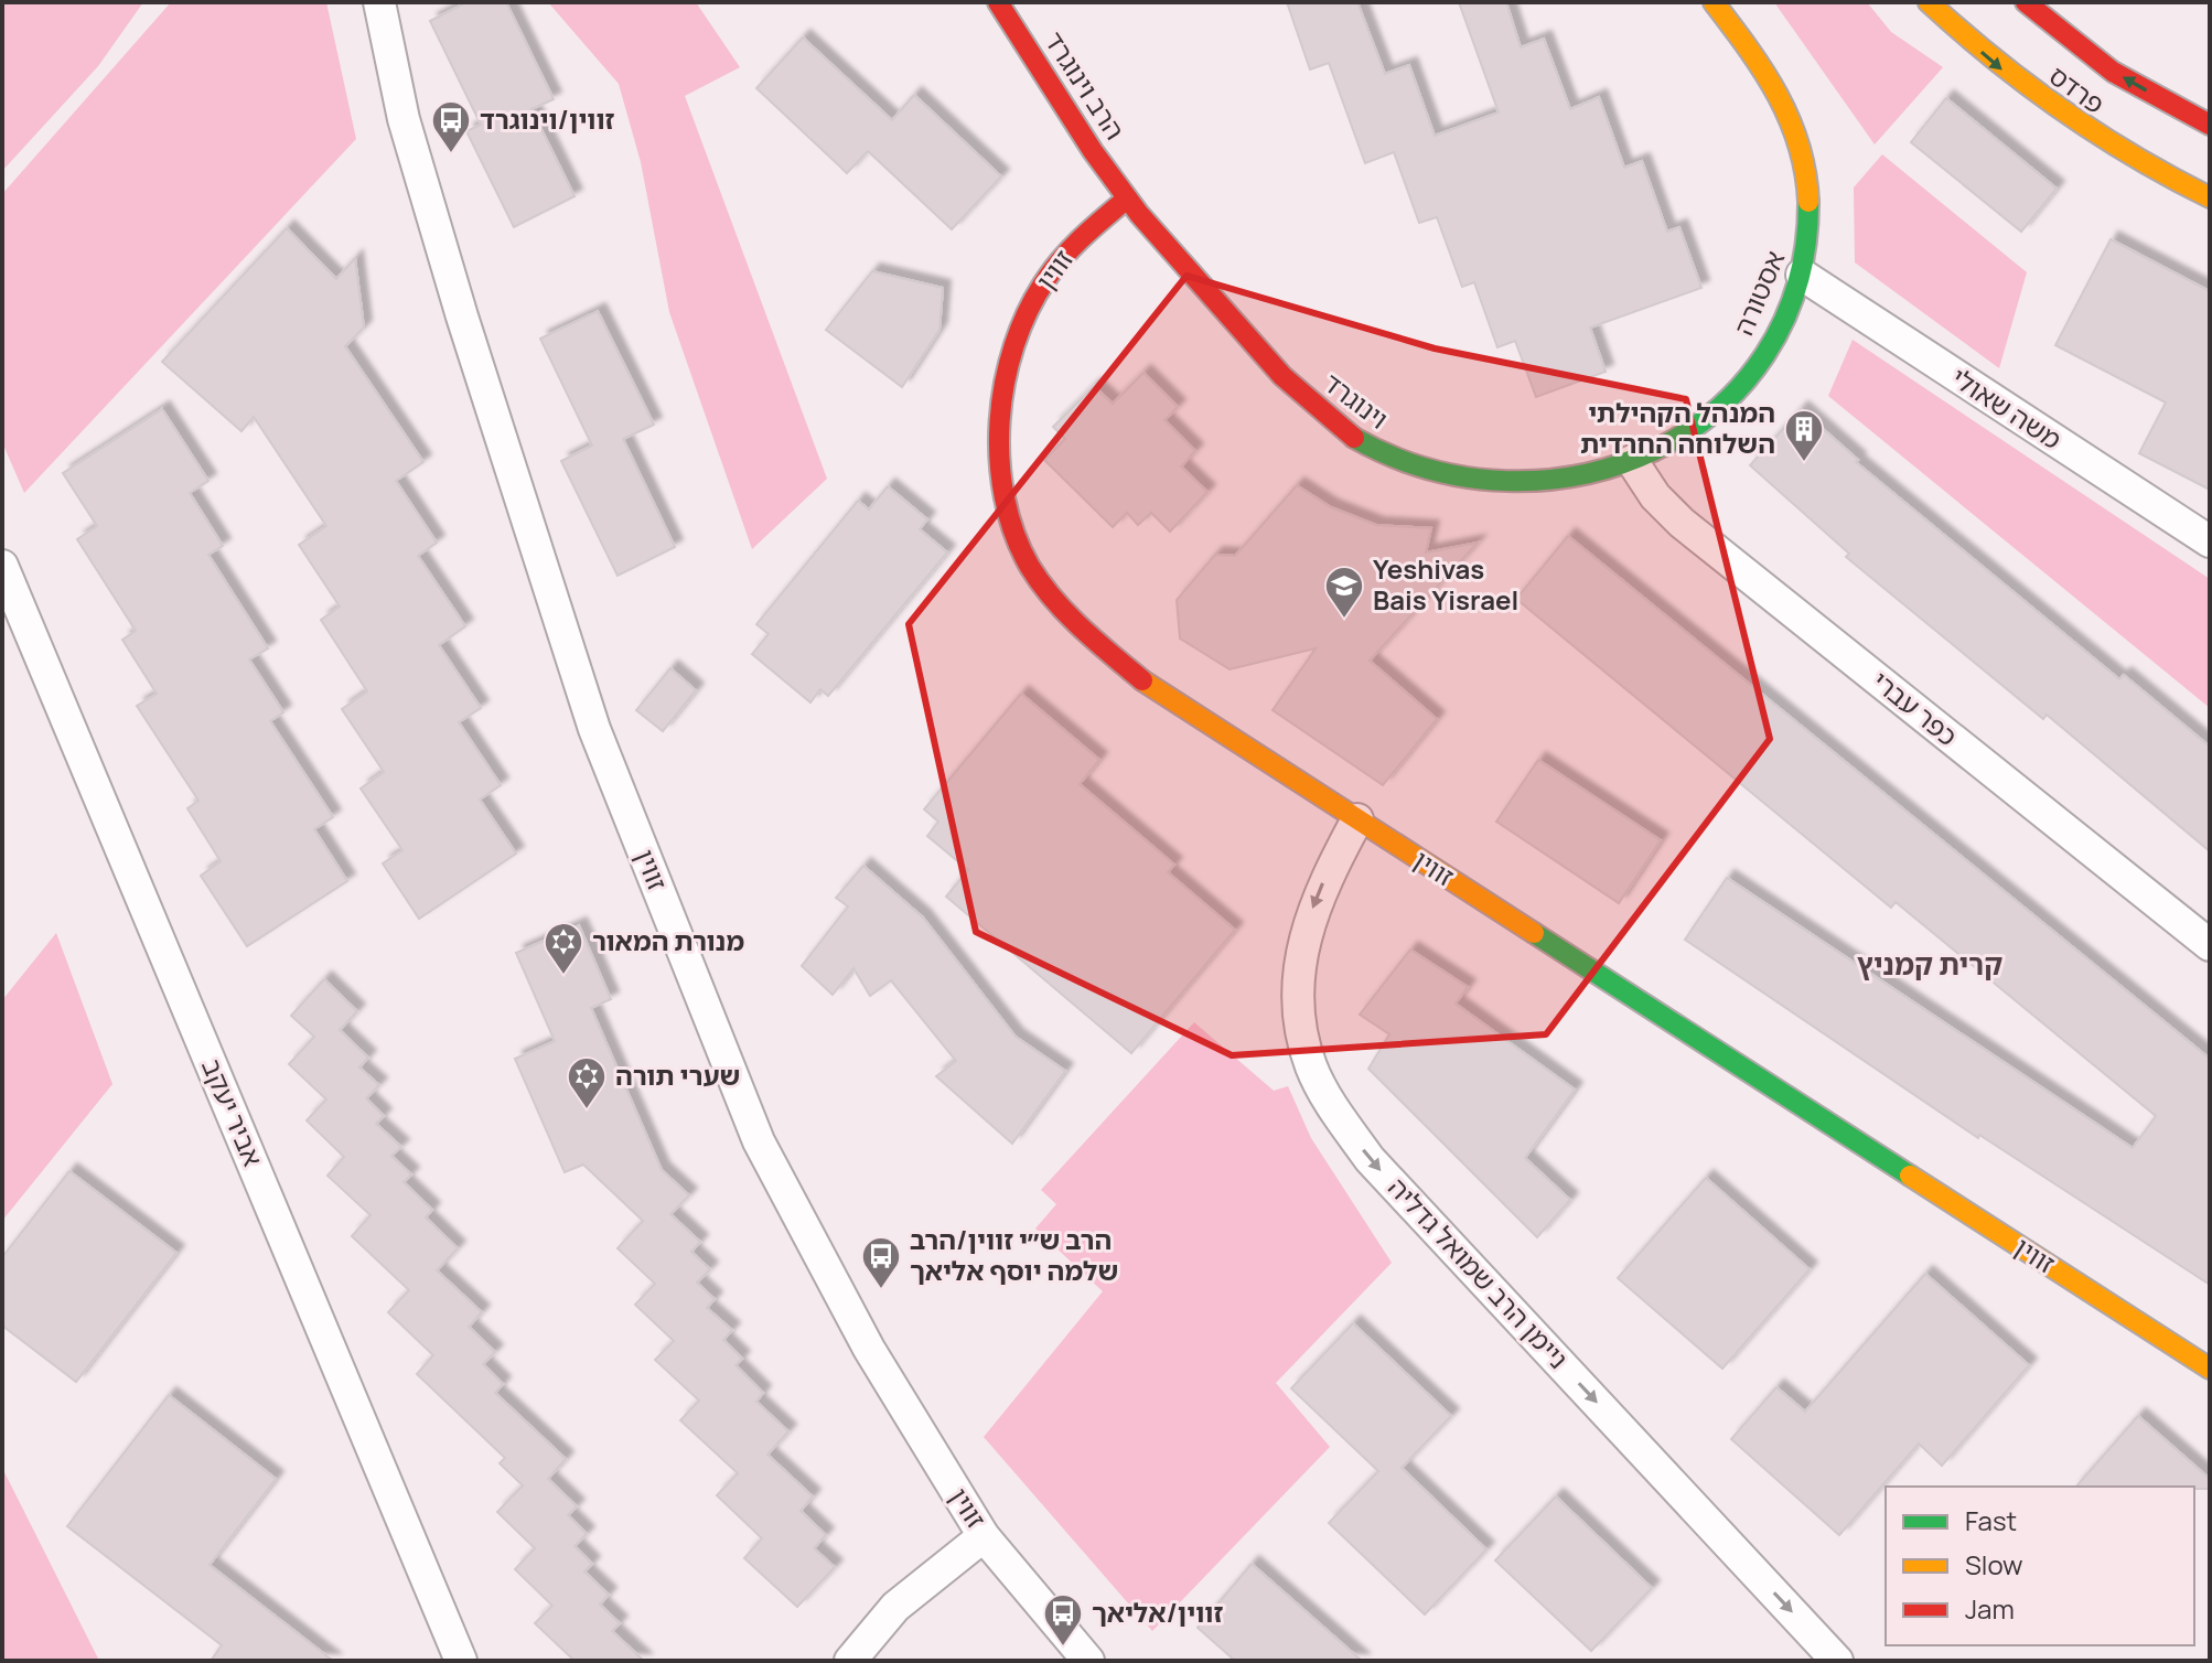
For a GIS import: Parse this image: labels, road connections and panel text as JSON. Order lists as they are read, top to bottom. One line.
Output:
{"streets":{"street":["הרב וינוגרד","פרדס","זווין","אסטורה","וינוגרד","משה שאולי","כפר עברי","אביר יעקב","ניימן הרב שמואל גדליה"]},"crossings":[["הרב וינוגרד","זווין"],["הרב וינוגרד","וינוגרד"],["זווין","וינוגרד"],["זווין","ניימן הרב שמואל גדליה"],["אסטורה","וינוגרד"],["אסטורה","משה שאולי"],["אסטורה","כפר עברי"],["וינוגרד","כפר עברי"]],"one_way":["ניימן הרב שמואל גדליה"],"districts":["קרית קמניץ"],"places":{"bus stop":["זווין/וינוגרד","הרב ש״י זווין/הרב שלמה יוסף אליאך","זווין/אליאך"],"building":["המנהל הקהילתי השלוחה החרדית"],"school or university":["Yeshivas Bais Yisrael"],"synagogue":["מנורת המאור","שערי תורה"]},"legend":["Fast","Slow","Jam"]}
